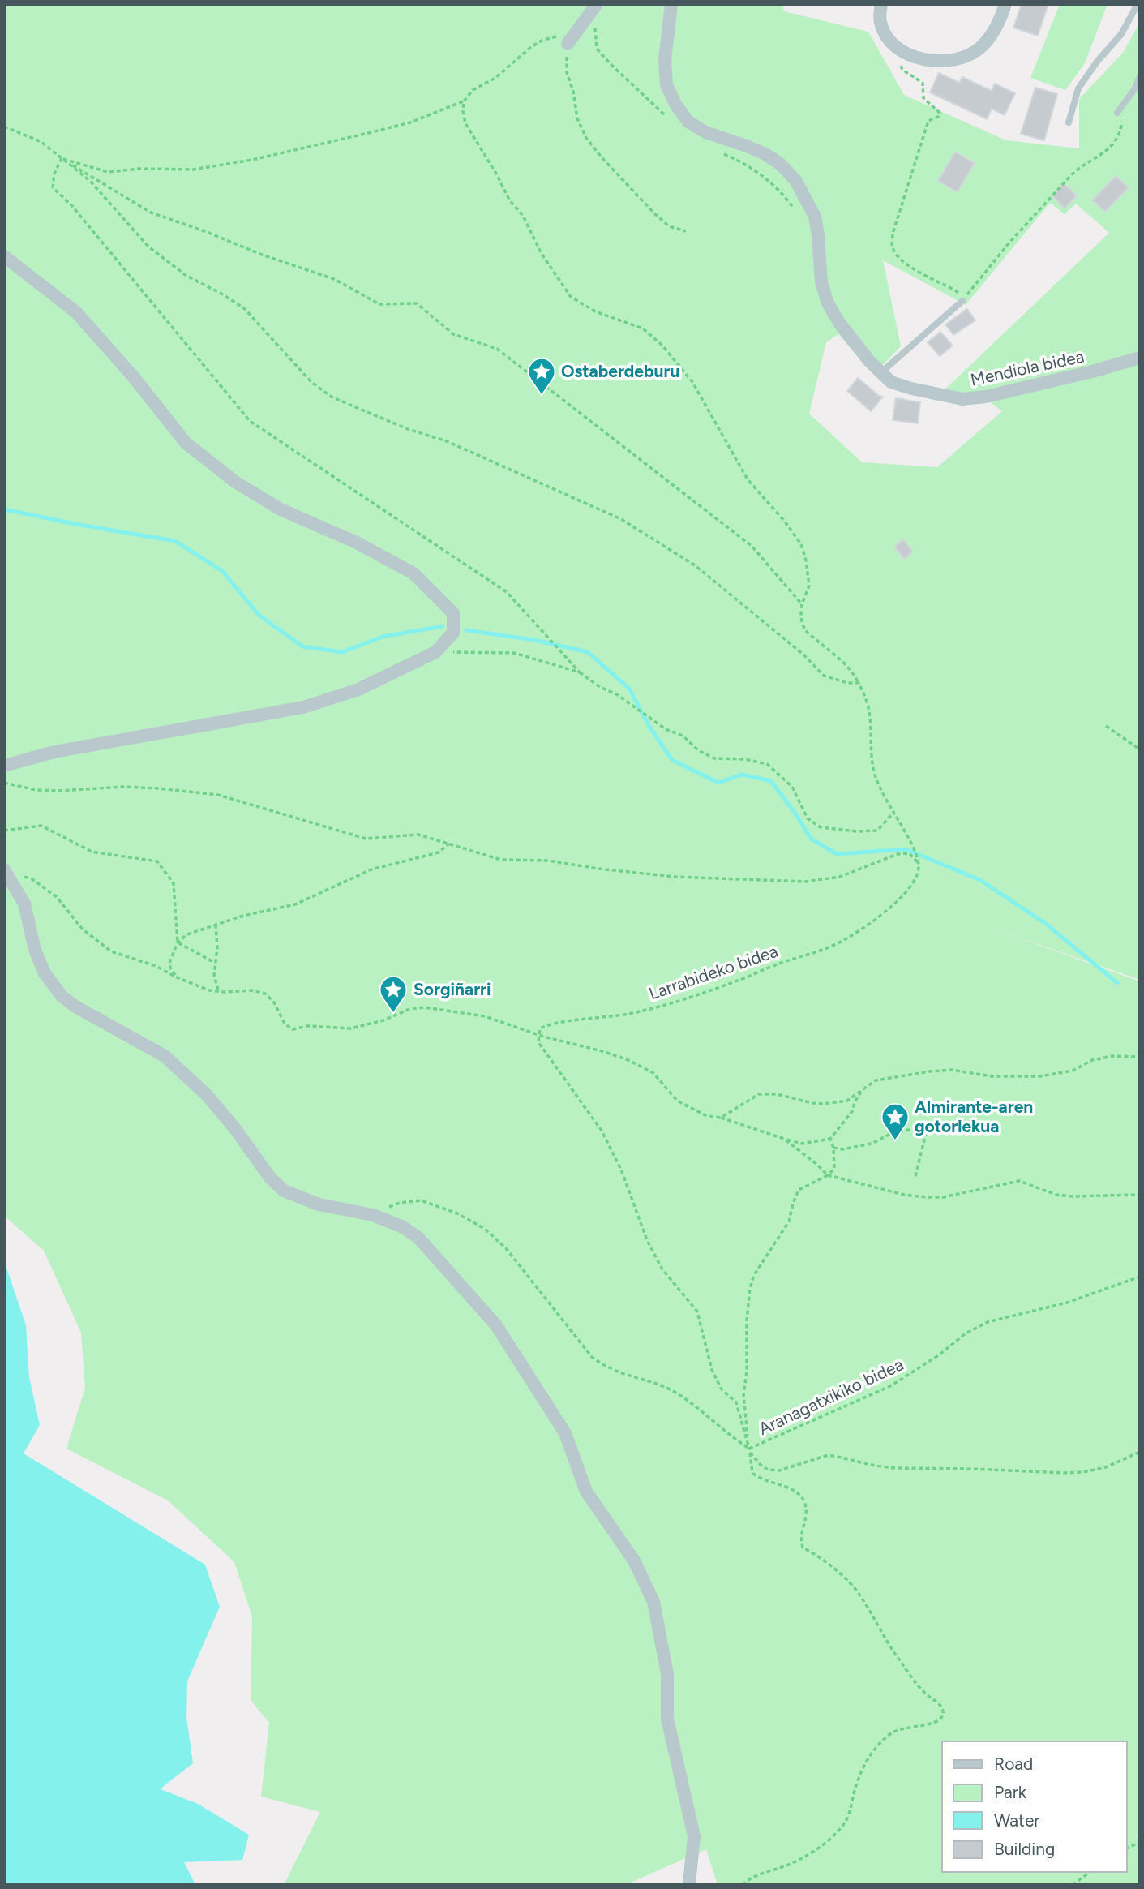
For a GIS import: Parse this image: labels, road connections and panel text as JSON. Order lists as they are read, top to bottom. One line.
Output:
{"streets":{"street":["Mendiola bidea"],"path":["Larrabideko bidea","Aranagatxikiko bidea"]},"places":{"place":["Ostaberdeburu","Sorgiñarri","Almirante-aren gotorlekua"]},"legend":["Road","Park","Water","Building"]}
